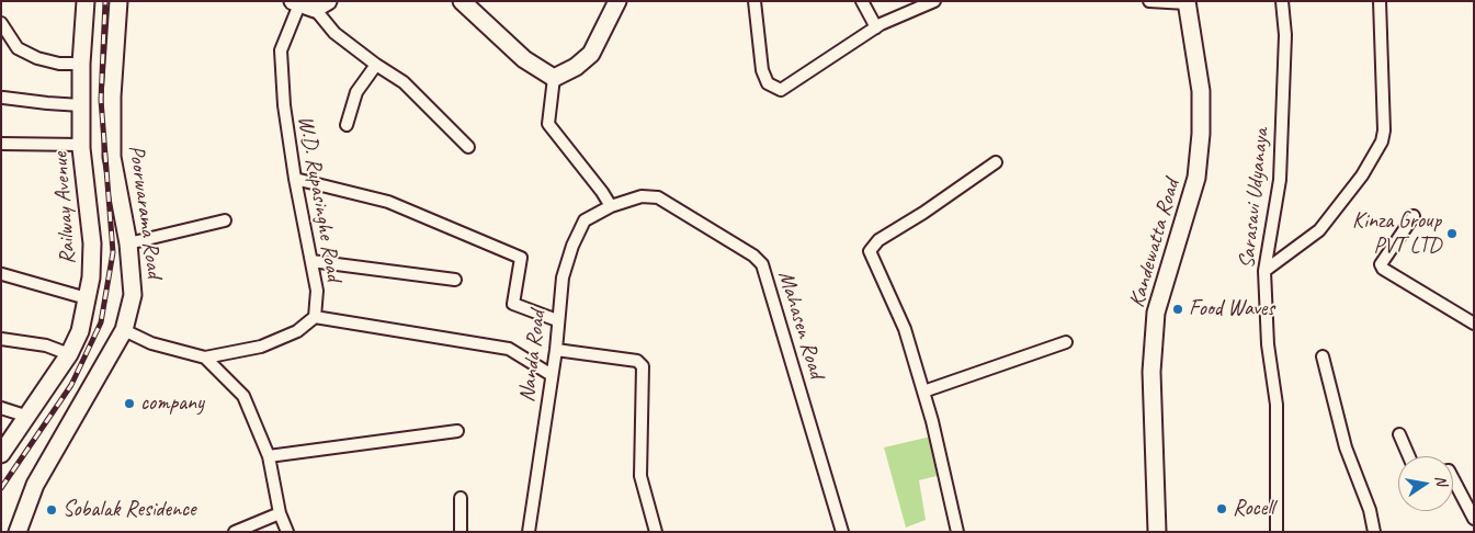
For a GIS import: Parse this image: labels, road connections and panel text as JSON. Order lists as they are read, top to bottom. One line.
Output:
{"streets":{"street":["W.D. Rupasinghe Road","Sarasavi Udyanaya","Railway Avenue","Poorwarama Road","Kandewatta Road","Mahasen Road","Nanda Road"]},"crossings":[["Mahasen Road","Nanda Road"]],"places":["Kinza Group PVT LTD","Food Waves","company","Rocell","Sobalak Residence"],"north":"right"}
